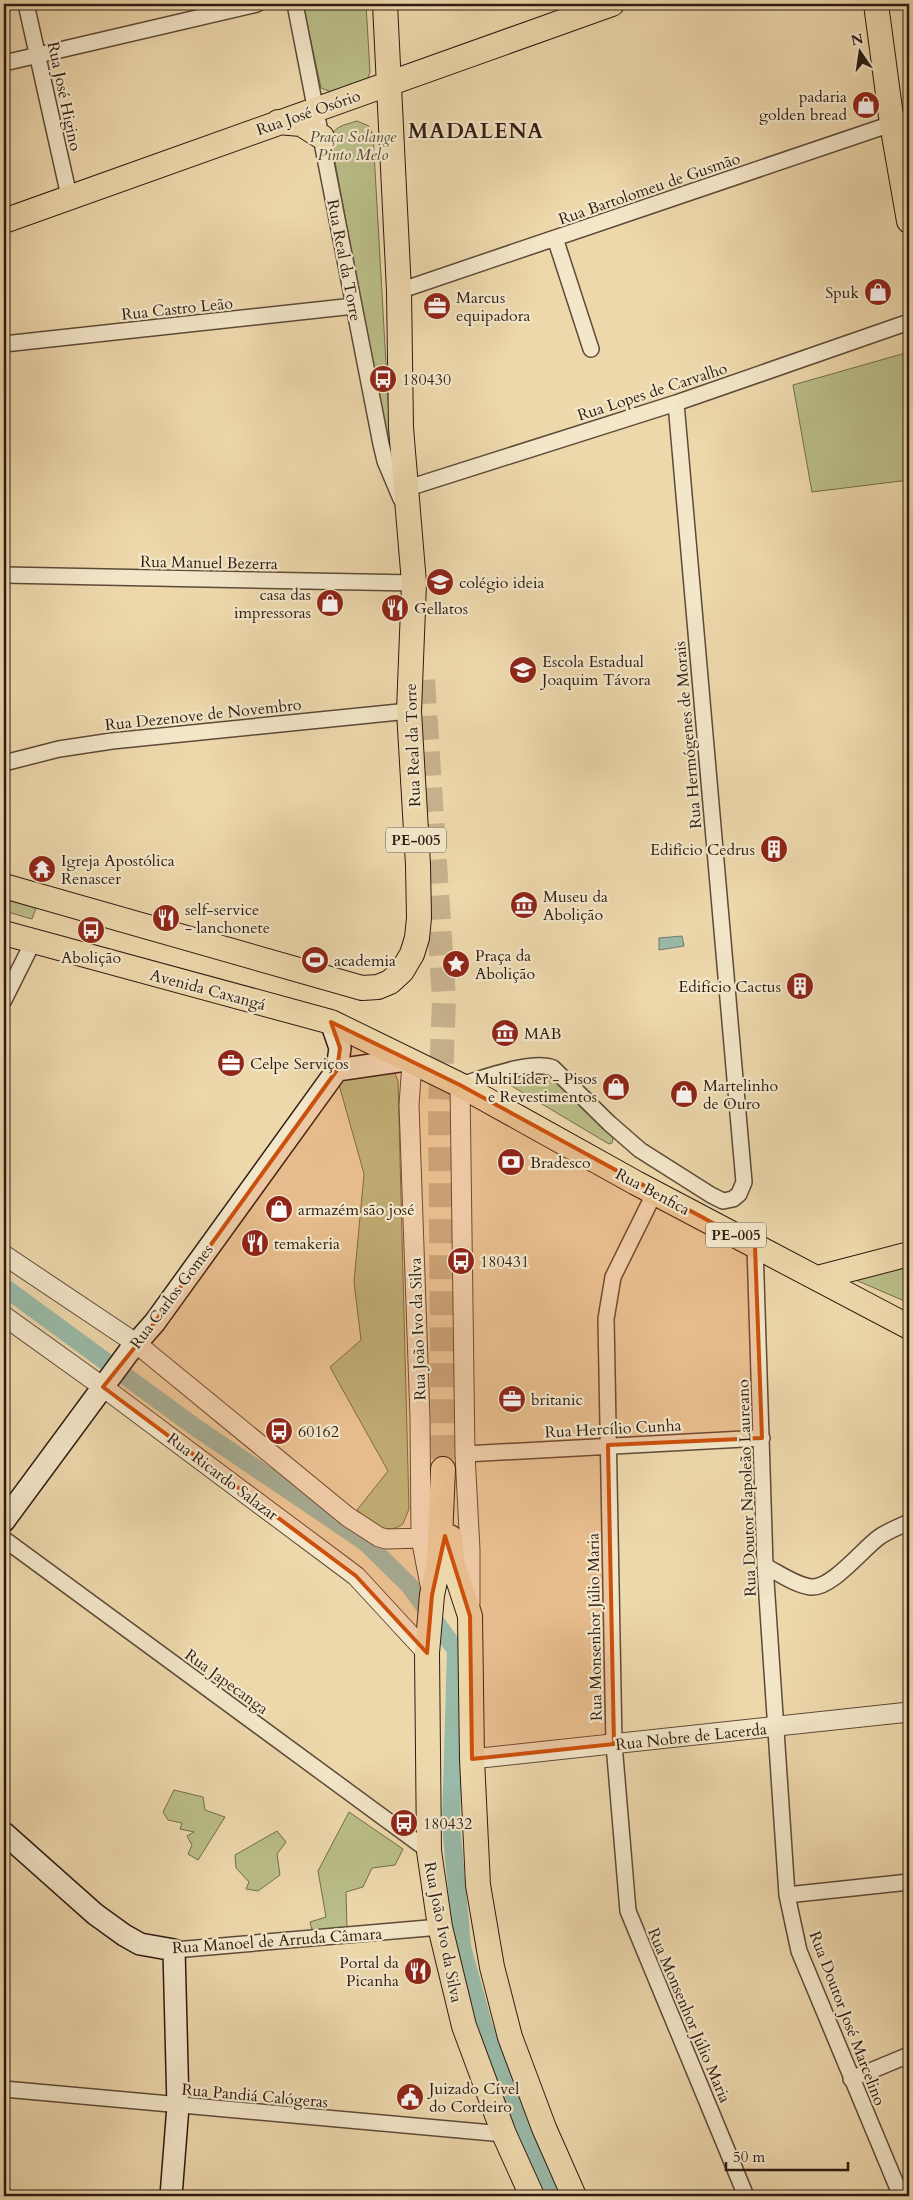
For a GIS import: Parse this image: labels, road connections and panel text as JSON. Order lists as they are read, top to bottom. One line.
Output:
{"streets":{"main road":["Rua José Osório","Rua Real da Torre","PE-005","Avenida Caxangá","Rua Benfica","Rua Carlos Gomes","Rua João Ivo da Silva","Rua Manoel de Arruda Câmara"],"street":["Rua José Higino","Rua Bartolomeu de Gusmão","Rua Castro Leão","Rua Lopes de Carvalho","Rua Manuel Bezerra","Rua Dezenove de Novembro","Rua Hermógenes de Morais","Rua Hercílio Cunha","Rua Ricardo Salazar","Rua Doutor Napoleão Laureano","Rua Monsenhor Júlio Maria","Rua Japecanga","Rua Nobre de Lacerda","Rua Doutor José Marcelino","Rua Pandiá Calógeras"]},"crossings":[["Rua José Higino","Rua José Osório"],["Rua José Osório","Rua Real da Torre"],["Rua Bartolomeu de Gusmão","Rua Real da Torre"],["Rua Real da Torre","Rua Castro Leão"],["Rua Real da Torre","Rua Lopes de Carvalho"],["Rua Real da Torre","Rua Manuel Bezerra"],["Rua Real da Torre","Rua Dezenove de Novembro"],["Rua Lopes de Carvalho","Rua Hermógenes de Morais"],["Rua Hermógenes de Morais","Rua Benfica"],["Rua Hermógenes de Morais","Rua João Ivo da Silva"],["PE-005","Rua Benfica"],["Avenida Caxangá","Rua Benfica"],["Avenida Caxangá","Rua João Ivo da Silva"],["Rua Benfica","Rua João Ivo da Silva"],["Rua Benfica","Rua Doutor Napoleão Laureano"],["Rua Benfica","Rua Monsenhor Júlio Maria"],["Rua Carlos Gomes","Rua Ricardo Salazar"],["Rua João Ivo da Silva","Rua Hercílio Cunha"],["Rua João Ivo da Silva","Rua Ricardo Salazar"],["Rua João Ivo da Silva","Rua Japecanga"],["Rua João Ivo da Silva","Rua Nobre de Lacerda"],["Rua João Ivo da Silva","Rua Manoel de Arruda Câmara"],["Rua João Ivo da Silva","Rua Pandiá Calógeras"],["Rua Hercílio Cunha","Rua Doutor Napoleão Laureano"],["Rua Hercílio Cunha","Rua Monsenhor Júlio Maria"],["Rua Doutor Napoleão Laureano","Rua Nobre de Lacerda"],["Rua Doutor Napoleão Laureano","Rua Doutor José Marcelino"],["Rua Monsenhor Júlio Maria","Rua Nobre de Lacerda"],["Rua Nobre de Lacerda","Rua Doutor José Marcelino"]],"districts":["MADALENA"],"parks":["Praça Solange Pinto Melo"],"places":{"shop":["padaria golden bread","Spuk","casa das impressoras","MultiLider - Pisos e Revestimentos","Martelinho de Ouro","armazém são josé"],"office":["Marcus equipadora","Celpe Serviços","britanic"],"bus stop":["180430","Abolição","180431","60162","180432"],"school or university":["colégio ideia","Escola Estadual Joaquim Távora"],"restaurant":["Gellatos","self-service - lanchonete","temakeria","Portal da Picanha"],"building":["Edifício Cedrus","Edifício Cactus"],"temple":["Igreja Apostólica Renascer"],"museum":["Museu da Abolição","MAB"],"sports":["academia"],"place":["Praça da Abolição"],"bank":["Bradesco"],"public building":["Juizado Cível do Cordeiro"]},"scale_bar":"50 m","north":"top"}
